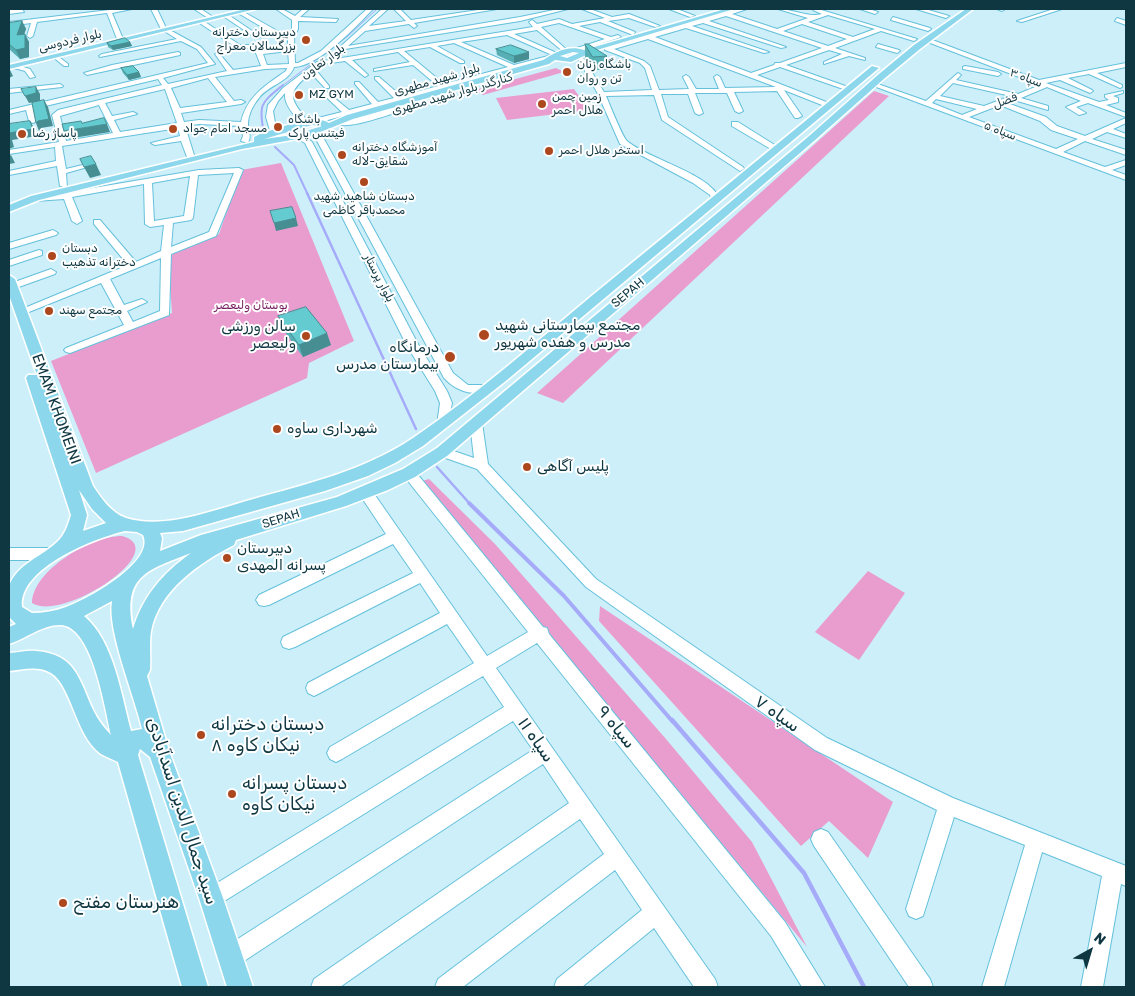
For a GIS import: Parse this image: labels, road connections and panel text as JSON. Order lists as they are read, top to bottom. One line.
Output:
{"streets":{"main road":["بلوار فردوسی","بلوار شهید مطهری","SEPAH","EMAM KHOMEINI","سید جمال الدین اسدآبادی"],"street":["بلوار تعاون","سپاه ۳","کنارگذر بلوار شهید مطهری","فضل","سپاه ۵","بلوار پرستار","سپاه ۷","سپاه ۹","سپاه ۱۱"]},"crossings":[["سپاه ۳","فضل"],["سپاه ۳","SEPAH"],["بلوار شهید مطهری","کنارگذر بلوار شهید مطهری"],["بلوار شهید مطهری","بلوار پرستار"],["فضل","سپاه ۵"],["سپاه ۵","SEPAH"],["بلوار پرستار","SEPAH"],["SEPAH","EMAM KHOMEINI"],["SEPAH","سپاه ۷"],["SEPAH","سپاه ۹"],["SEPAH","سپاه ۱۱"],["SEPAH","سید جمال الدین اسدآبادی"]],"parks":["بوستان ولیعصر"],"places":["دبیرستان دخترانه بزرگسالان معراج","باشگاه زنان تن و روان","MZ GYM","زمین چمن هلال احمر","باشگاه فیتنس پارک","مسجد امام جواد","پاساژ رضا","استخر هلال احمر","آموزشگاه دخترانه شقایق-لاله","دبستان شاهید شهید محمدباقر کاظمی","دبستان دخترانه تذهیب","مجتمع سهند","مجتمع بیمارستانی شهید مدرس و هفده شهریور","سالن ورزشی ولیعصر","درمانگاه بیمارستان مدرس","شهرداری ساوه","پلیس آگاهی","دبیرستان پسرانه المهدی","دبستان دخترانه نیکان کاوه ۸","دبستان پسرانه نیکان کاوه","هنرستان مفتح"],"north":"top right"}
